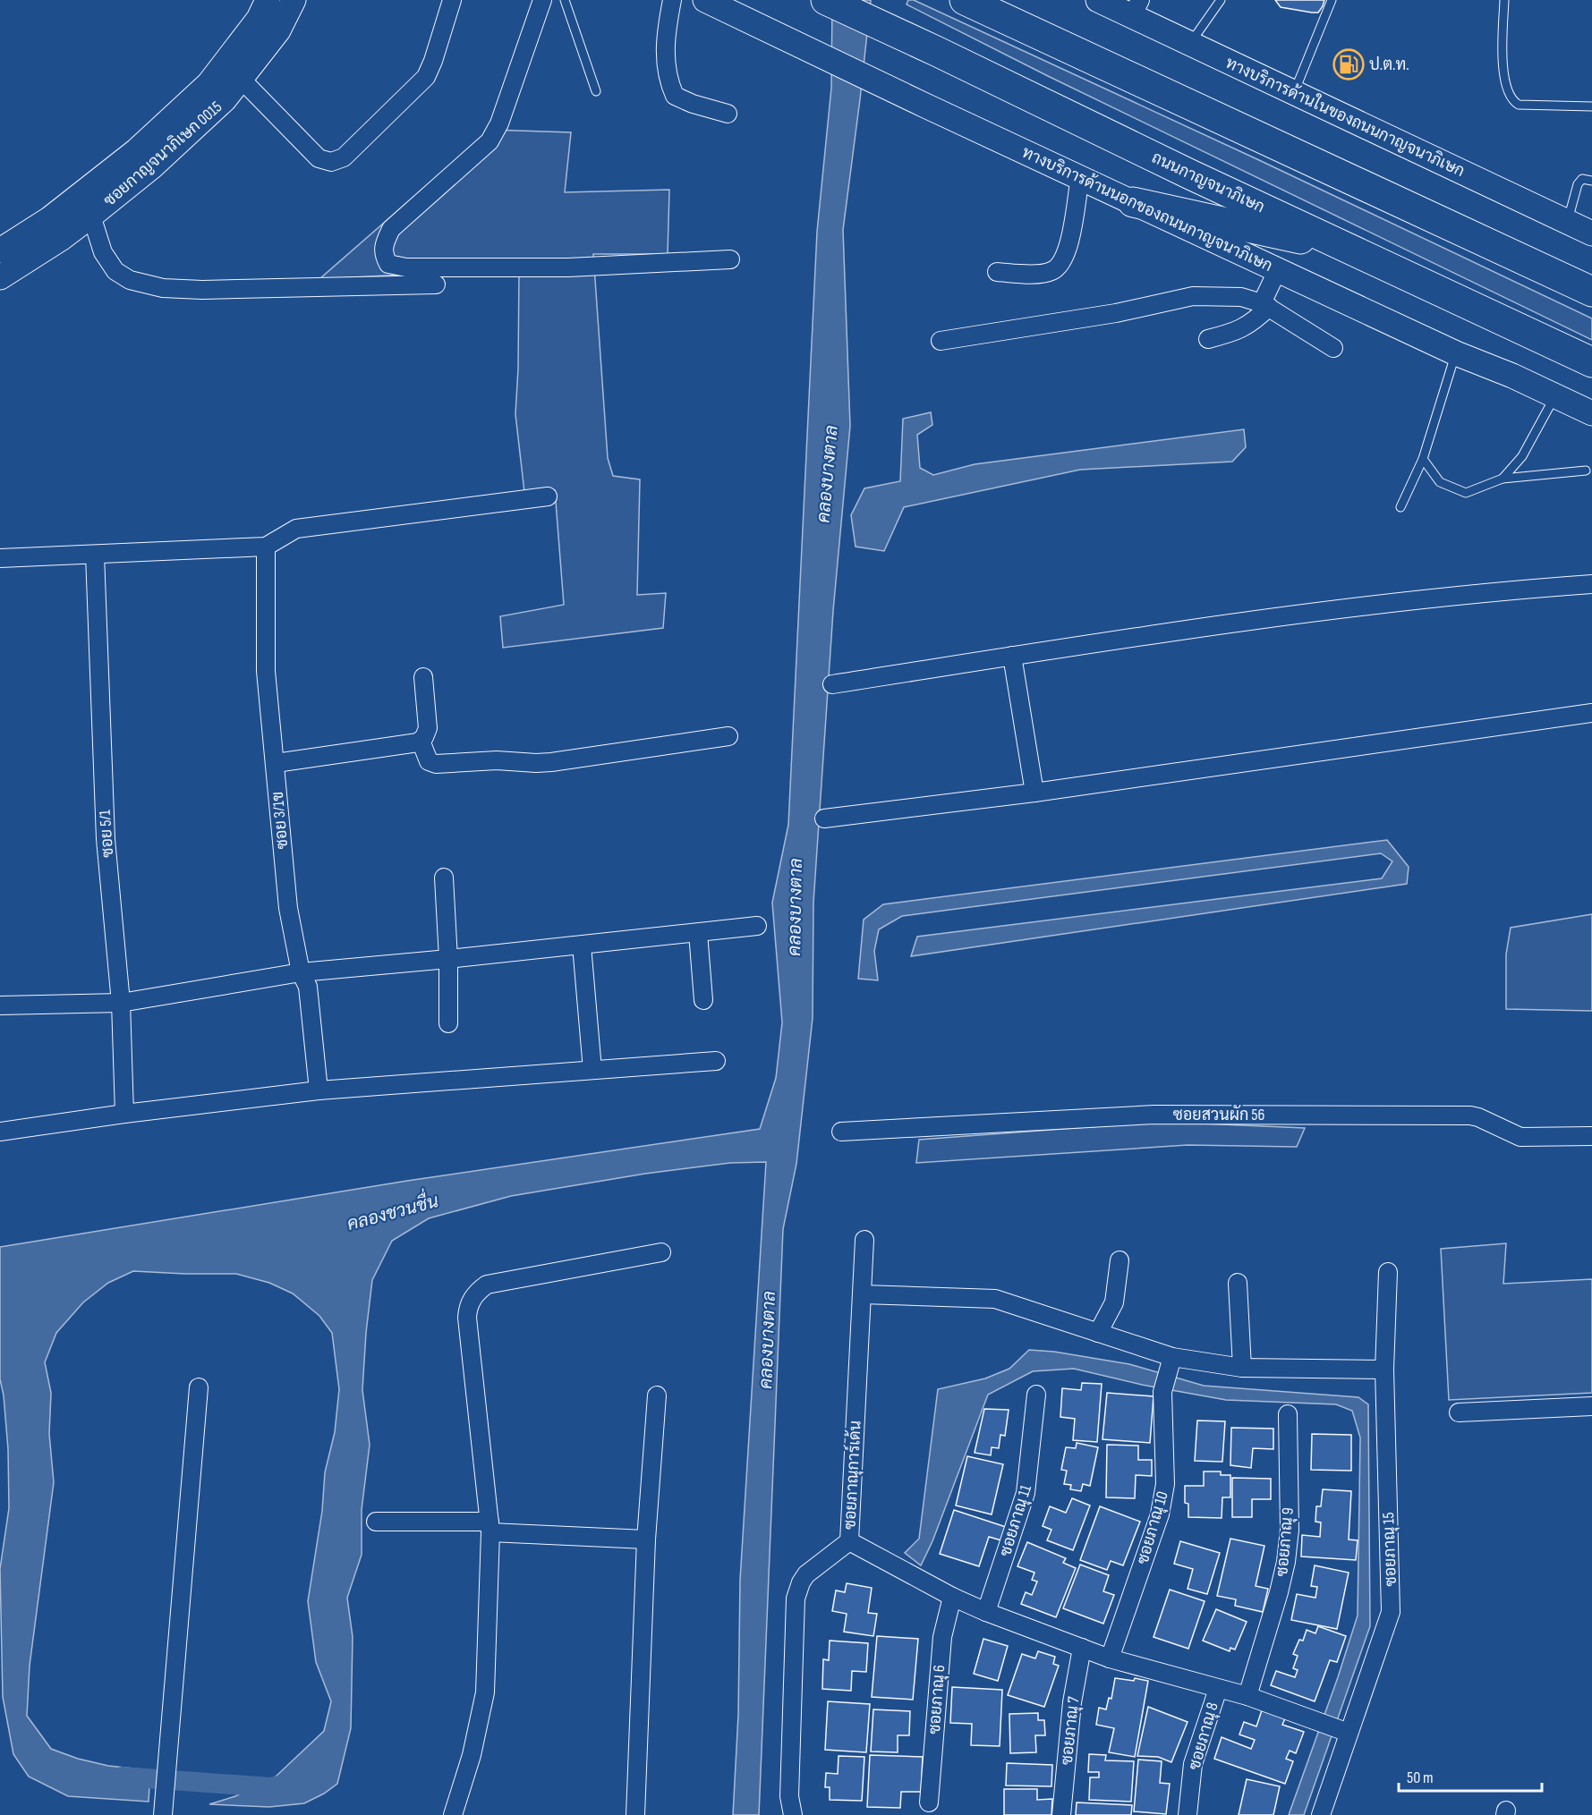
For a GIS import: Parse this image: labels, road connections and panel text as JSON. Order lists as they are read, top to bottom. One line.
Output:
{"streets":{"highway":["ถนนกาญจนาภิเษก"],"main road":["ทางบริการด้านในของถนนกาญจนาภิเษก","ซอยกาญจนาภิเษก 0015","ทางบริการด้านนอกของถนนกาญจนาภิเษก"],"street":["ซอย 3/1ข","ซอย 5/1","ซอยสวนผัก 56","ซอยภาณุการ์เด้น","ซอยภาณุ 11","ซอยภาณุ 10","ซอยภาณุ 9","ซอยภาณุ 15","ซอยภาณุ 6","ซอยภาณุ 7","ซอยภาณุ 8"]},"water":["คลองบางตาล","คลองชวนชื่น"],"places":{"fuel station":["ป.ต.ท."]},"scale_bar":"50 m"}
